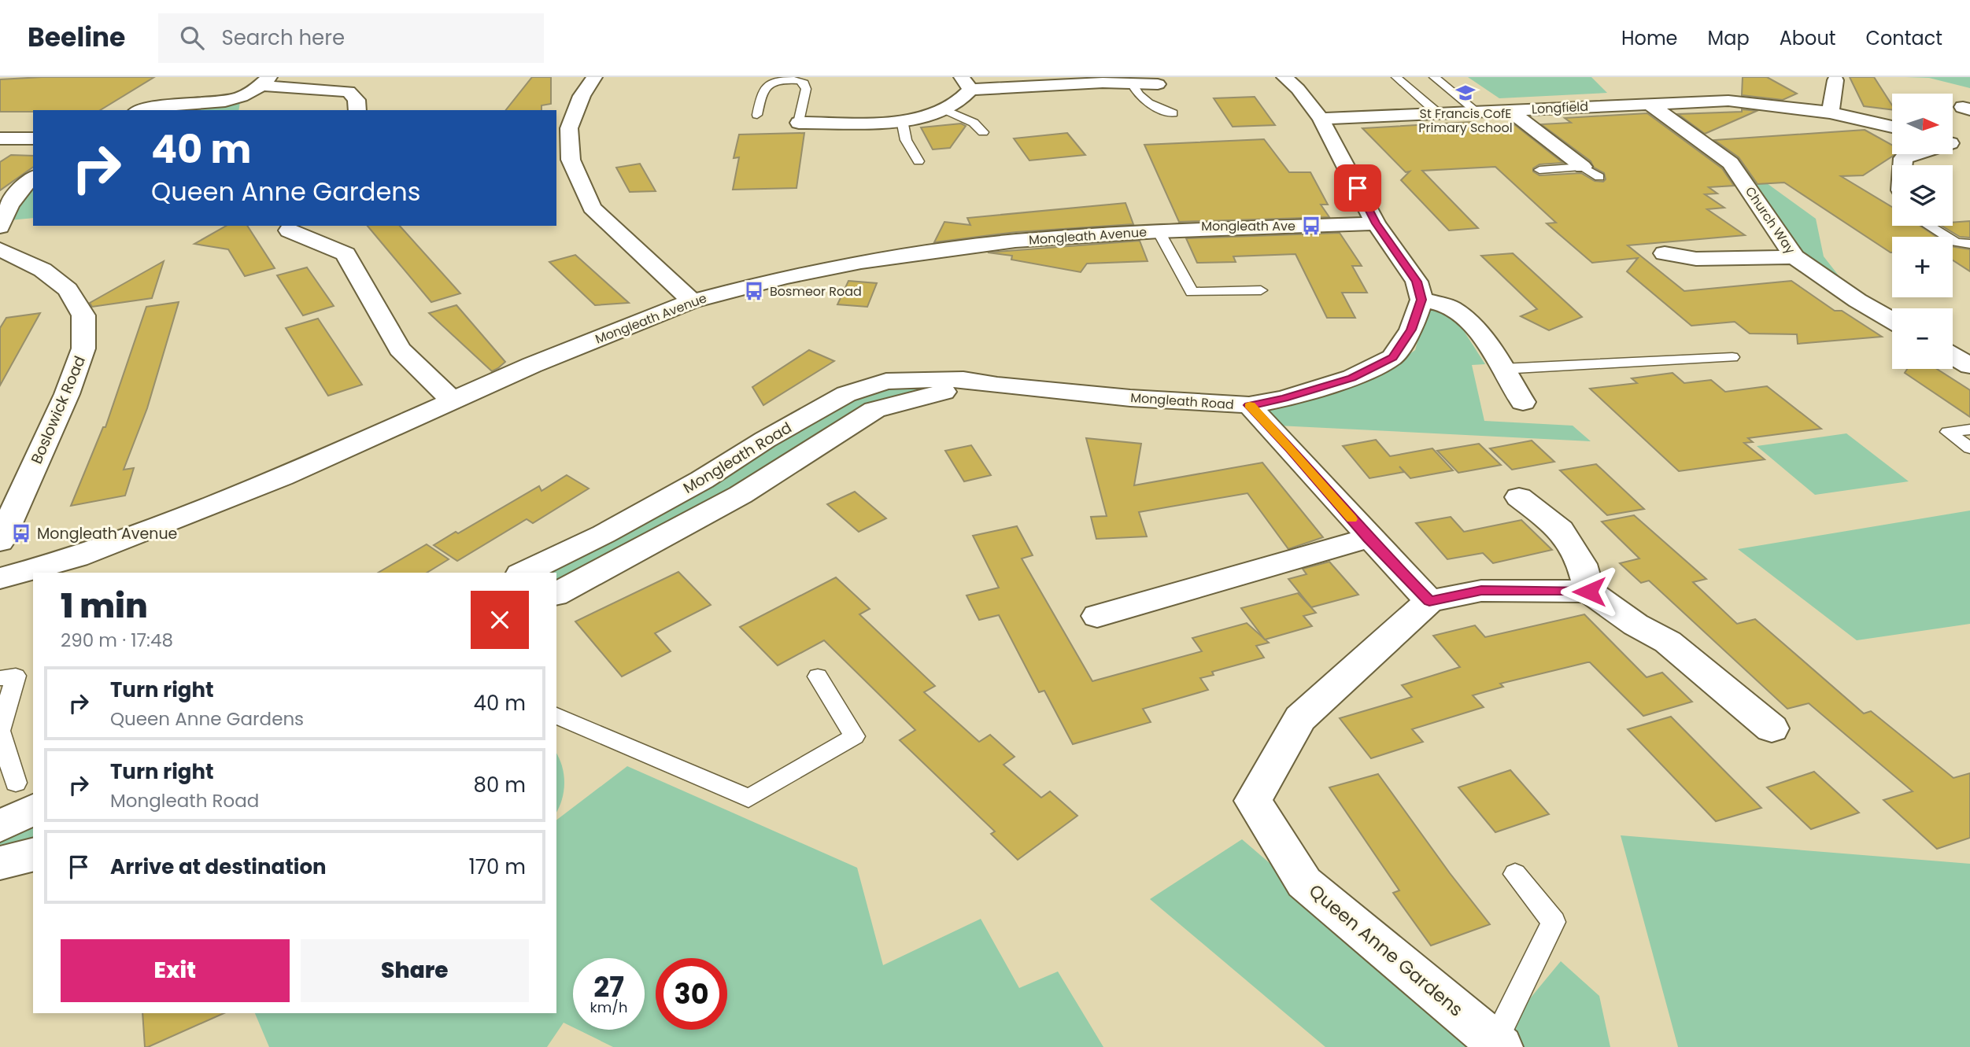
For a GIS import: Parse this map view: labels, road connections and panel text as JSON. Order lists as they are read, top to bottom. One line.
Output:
{"streets":{"street":["Longfield","Church Way","Mongleath Avenue","Mongleath Road","Boslowick Road","Queen Anne Gardens"]},"crossings":[["Longfield","Church Way"]],"places":{"school or university":["St Francis CofE Primary School"],"bus stop":["Mongleath Ave","Bosmeor Road","Mongleath Avenue"]},"north":"right","page":{"header":"Beeline","search":"Search here","nav":["Home","Map","About","Contact"],"map_buttons":["+","−"],"turn":["40 m","Queen Anne Gardens"],"heading":["1 min","290 m · 17:48"],"list":[{"name":"Turn right","note":"Queen Anne Gardens","value":"40 m"},{"name":"Turn right","note":"Mongleath Road","value":"80 m"},{"name":"Arrive at destination","value":"170 m"}],"buttons":["Exit","Share"],"speed":"27 km/h","limit":"30"}}
